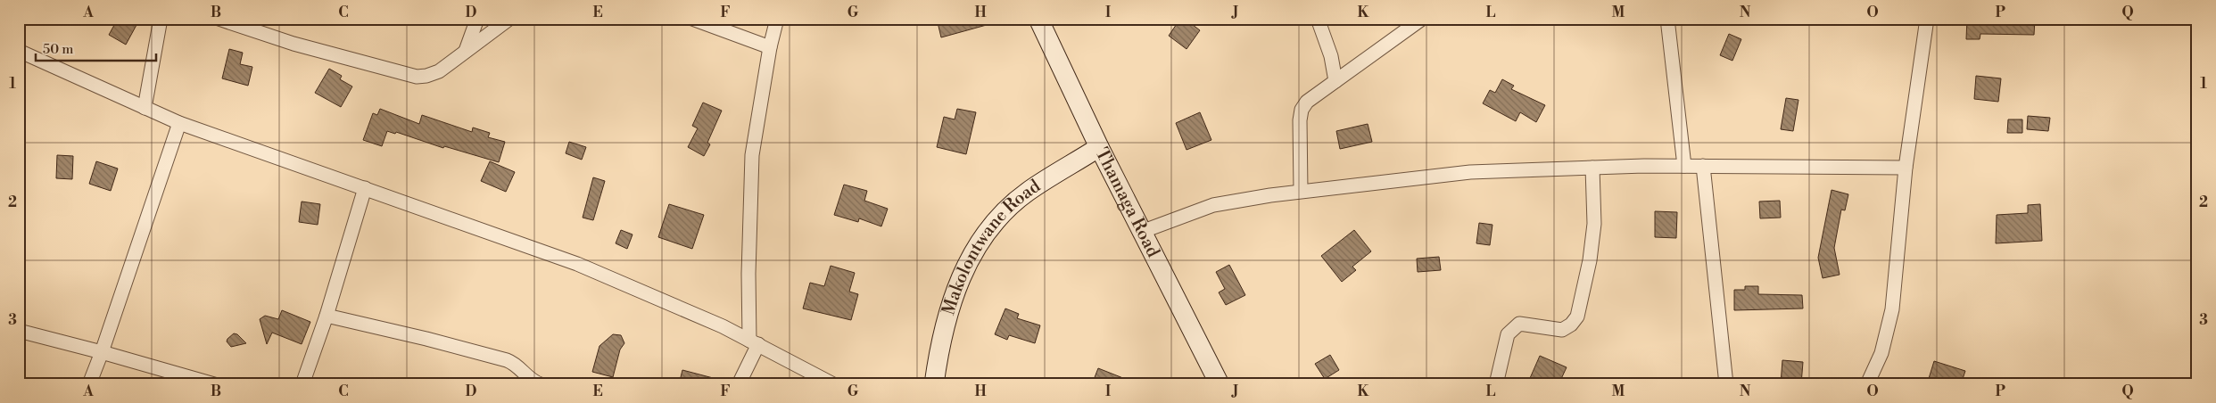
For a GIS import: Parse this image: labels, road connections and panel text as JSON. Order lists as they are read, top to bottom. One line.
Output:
{"streets":{"main road":["Thamaga Road","Makolontwane Road"]},"crossings":[["Thamaga Road","Makolontwane Road"]],"scale_bar":"50 m","grid":{"columns":["A","B","C","D","E","F","G","H","I","J","K","L","M","N","O","P","Q"],"rows":["1","2","3"]}}
